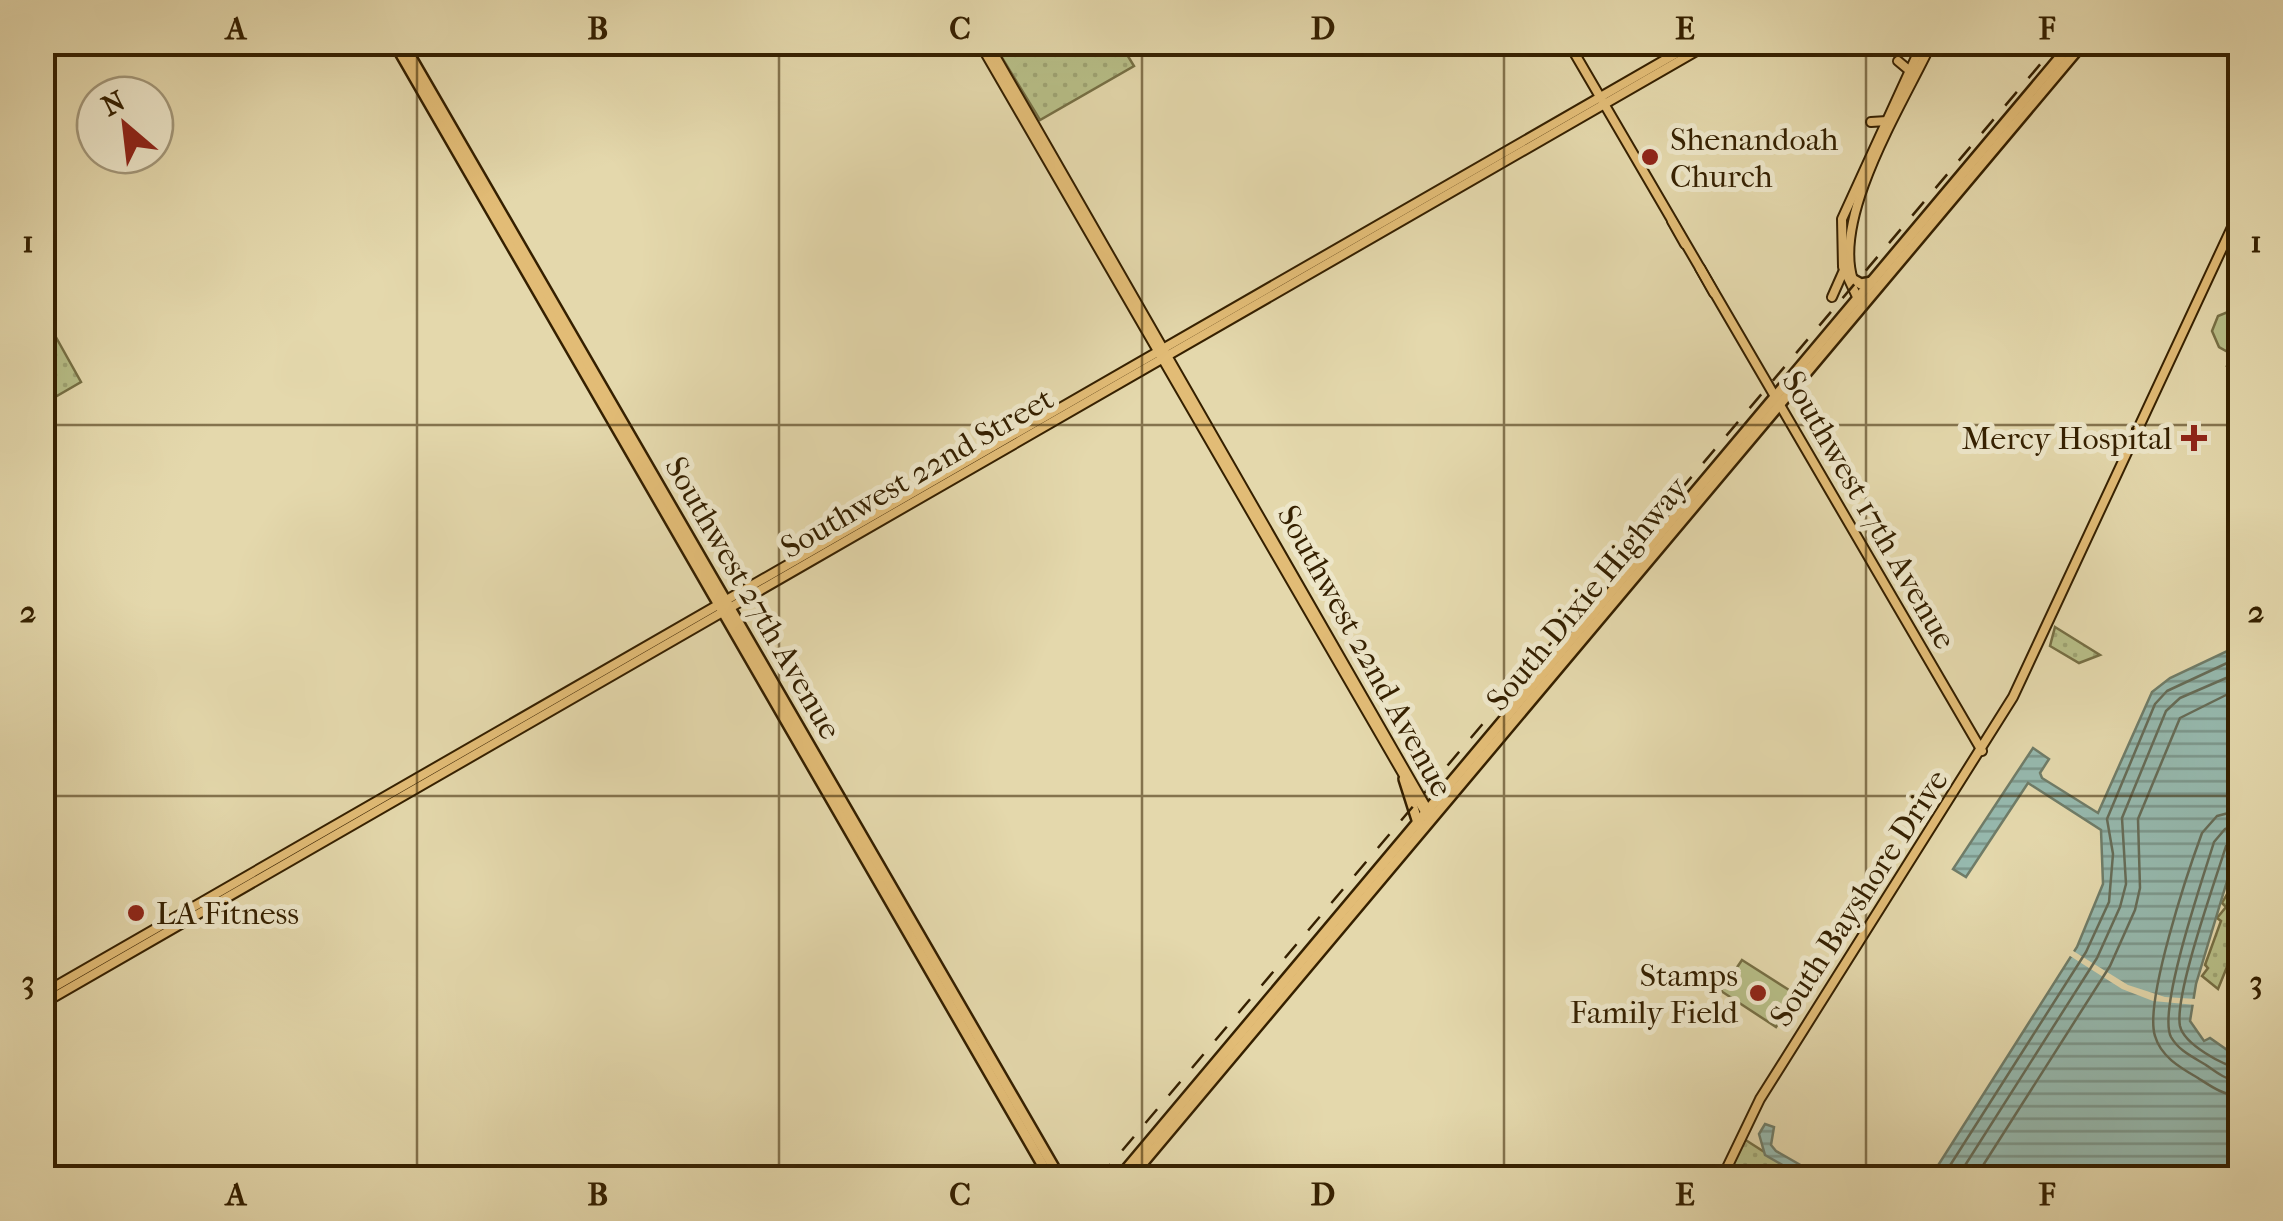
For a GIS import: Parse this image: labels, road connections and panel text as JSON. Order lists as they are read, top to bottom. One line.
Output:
{"streets":{"highway":["South Dixie Highway","Southwest 27th Avenue"],"main road":["Southwest 22nd Street","Southwest 17th Avenue","Southwest 22nd Avenue","South Bayshore Drive"]},"crossings":[["Southwest 22nd Street","Southwest 17th Avenue"],["Southwest 22nd Street","Southwest 27th Avenue"],["Southwest 22nd Street","Southwest 22nd Avenue"],["Southwest 17th Avenue","South Dixie Highway"],["Southwest 17th Avenue","South Bayshore Drive"],["South Dixie Highway","Southwest 22nd Avenue"]],"places":{"other":["Shenandoah Church","LA Fitness","Stamps Family Field"],"health":["Mercy Hospital"]},"north":"top left","grid":{"columns":["A","B","C","D","E","F"],"rows":["1","2","3"]}}
